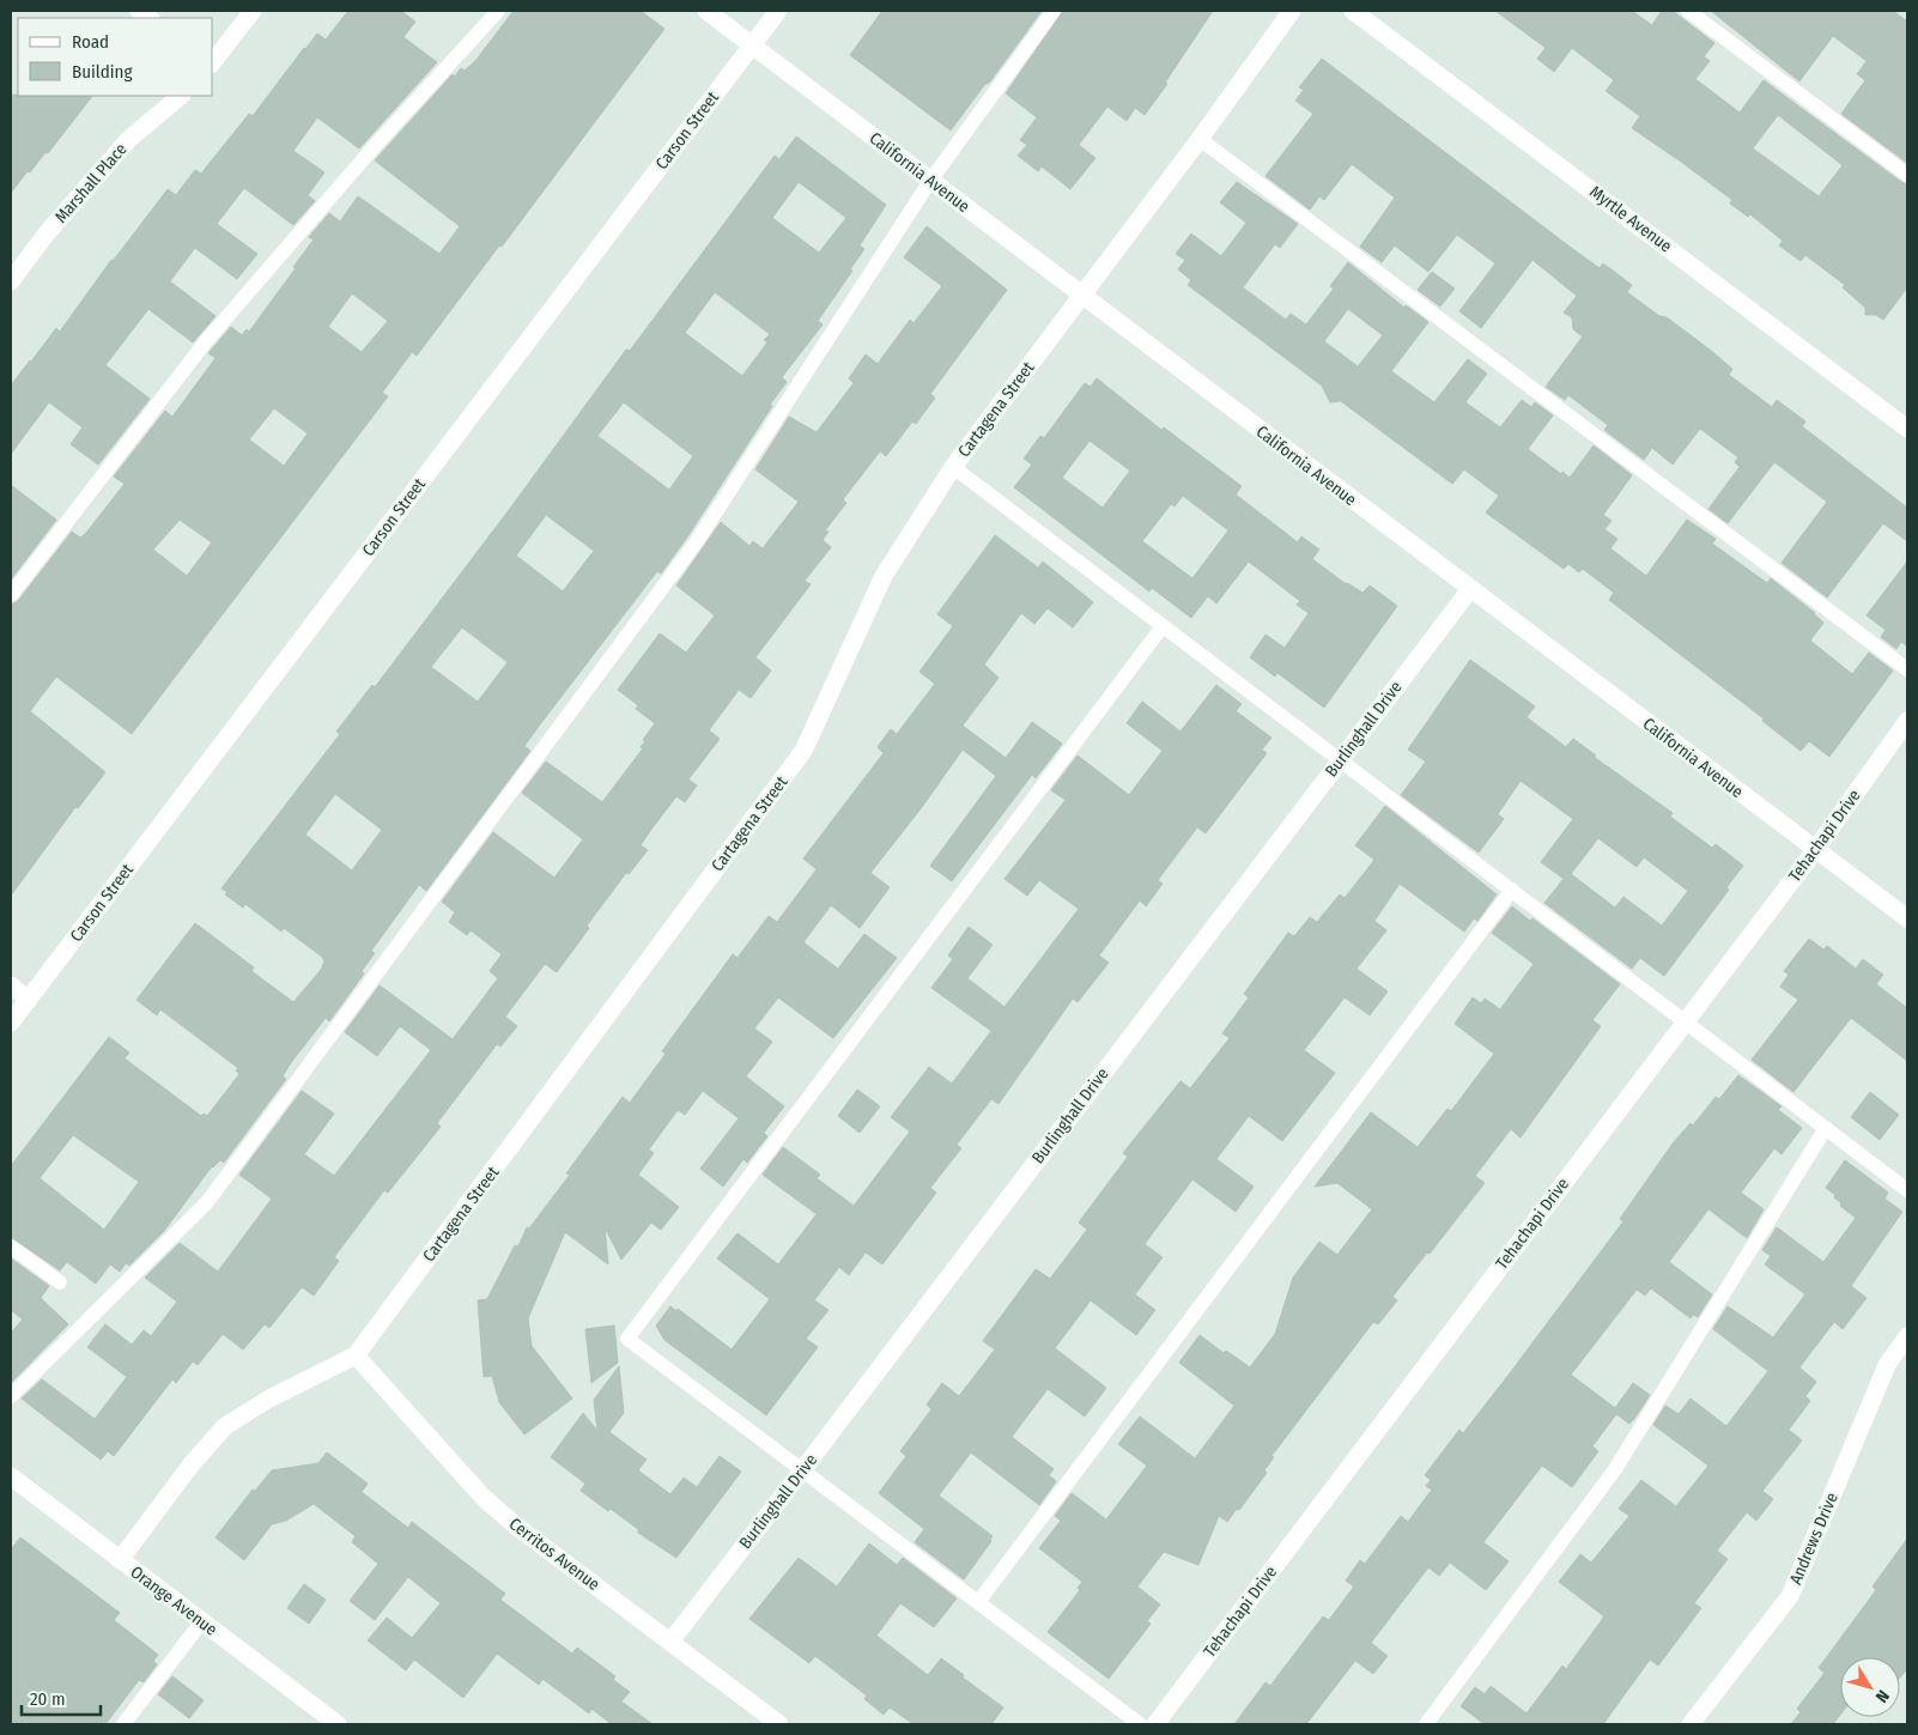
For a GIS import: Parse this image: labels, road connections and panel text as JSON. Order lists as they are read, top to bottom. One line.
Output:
{"streets":{"street":["Carson Street","California Avenue","Marshall Place","Myrtle Avenue","Cartagena Street","Burlinghall Drive","Tehachapi Drive","Andrews Drive","Cerritos Avenue","Orange Avenue"]},"crossings":[["Carson Street","California Avenue"],["California Avenue","Cartagena Street"],["California Avenue","Burlinghall Drive"],["California Avenue","Tehachapi Drive"],["Cartagena Street","Cerritos Avenue"],["Cartagena Street","Orange Avenue"],["Burlinghall Drive","Cerritos Avenue"]],"legend":["Road","Building"],"scale_bar":"20 m","north":"bottom right"}
